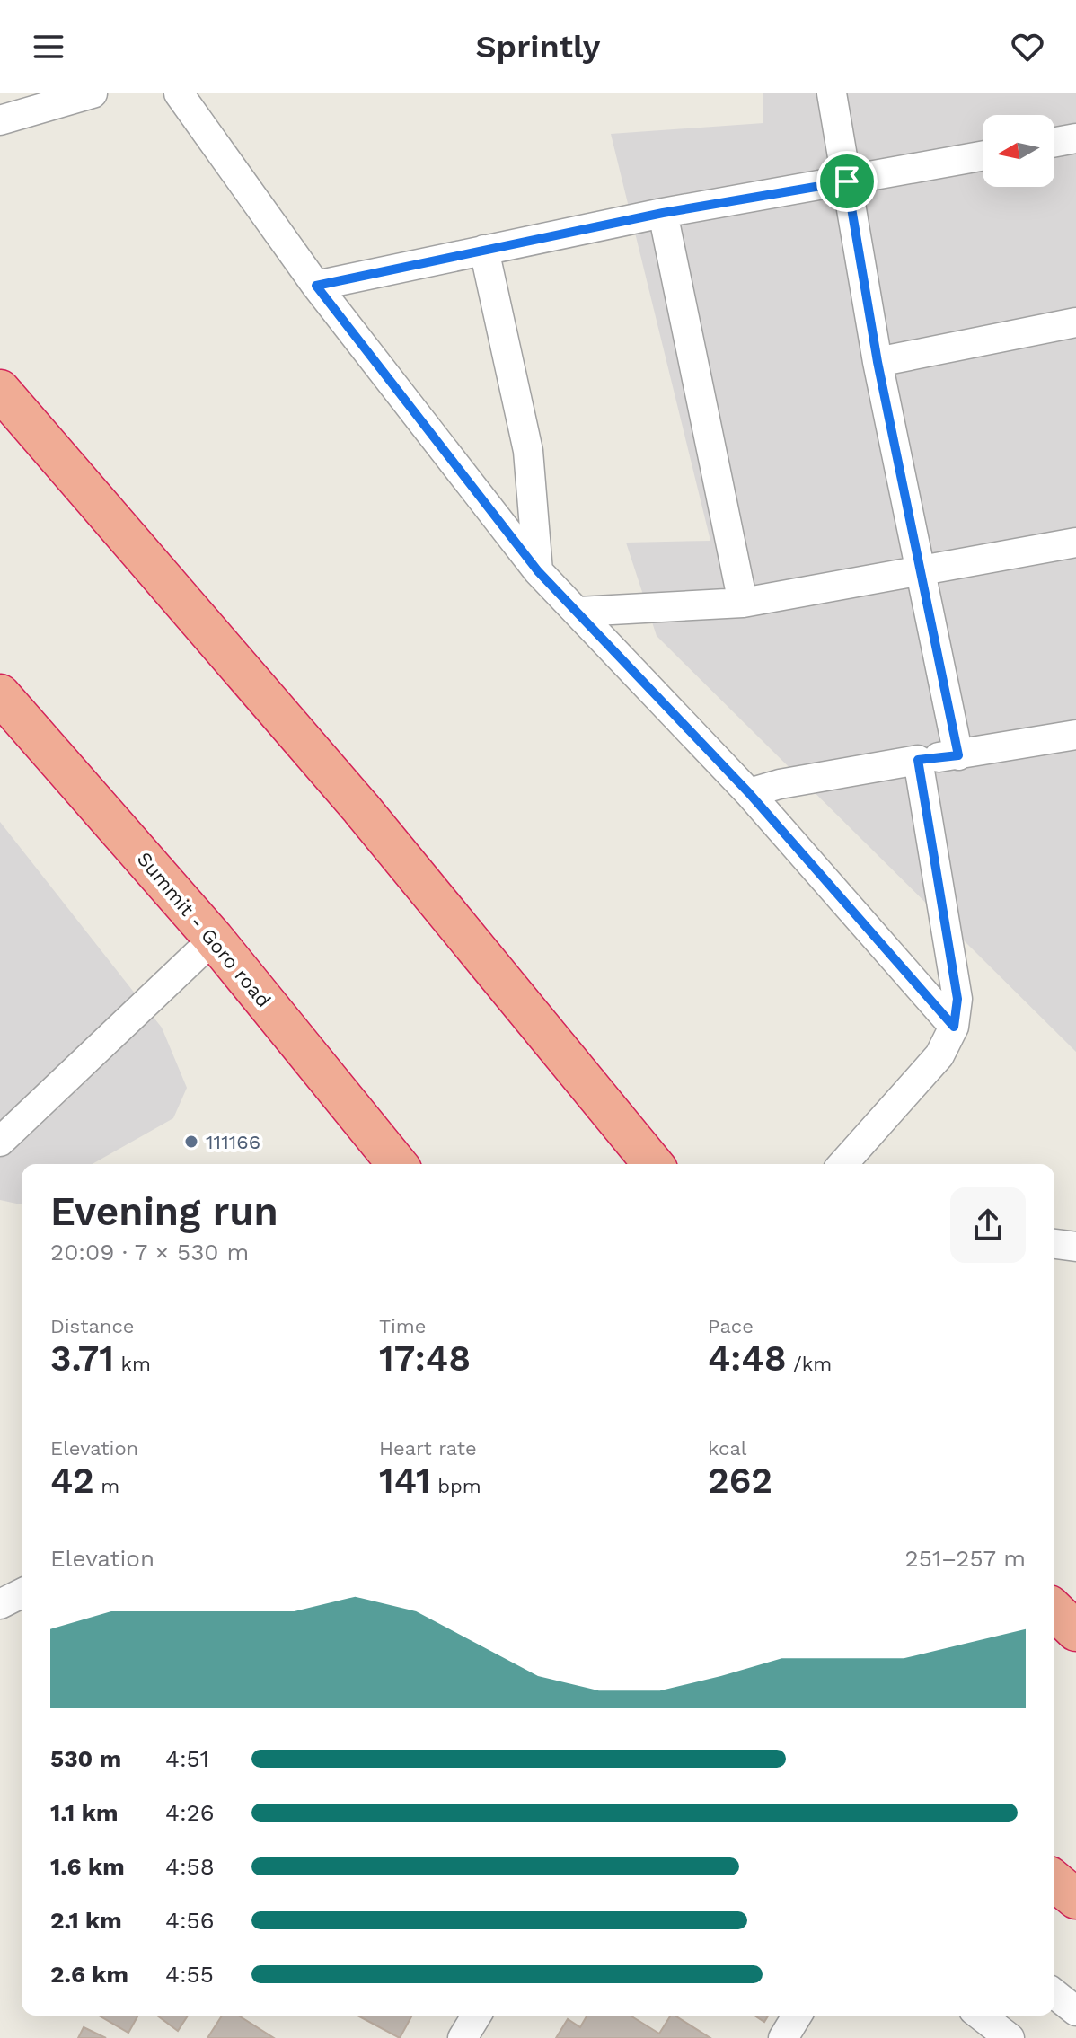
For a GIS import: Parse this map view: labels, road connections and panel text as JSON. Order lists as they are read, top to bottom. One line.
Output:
{"streets":{"highway":["Summit - Goro road"]},"places":["111166"],"north":"left","page":{"header":"Sprintly","heading":["Evening run","20:09 · 7 × 530 m"],"stats":[["Distance","3.71 km"],["Time","17:48"],["Pace","4:48 /km"],["Elevation","42 m"],["Heart rate","141 bpm"],["kcal","262"]],"chart":["Elevation","251–257 m"],"list":[{"name":"530 m","note":"4:51"},{"name":"1.1 km","note":"4:26"},{"name":"1.6 km","note":"4:58"},{"name":"2.1 km","note":"4:56"},{"name":"2.6 km","note":"4:55"}]}}
